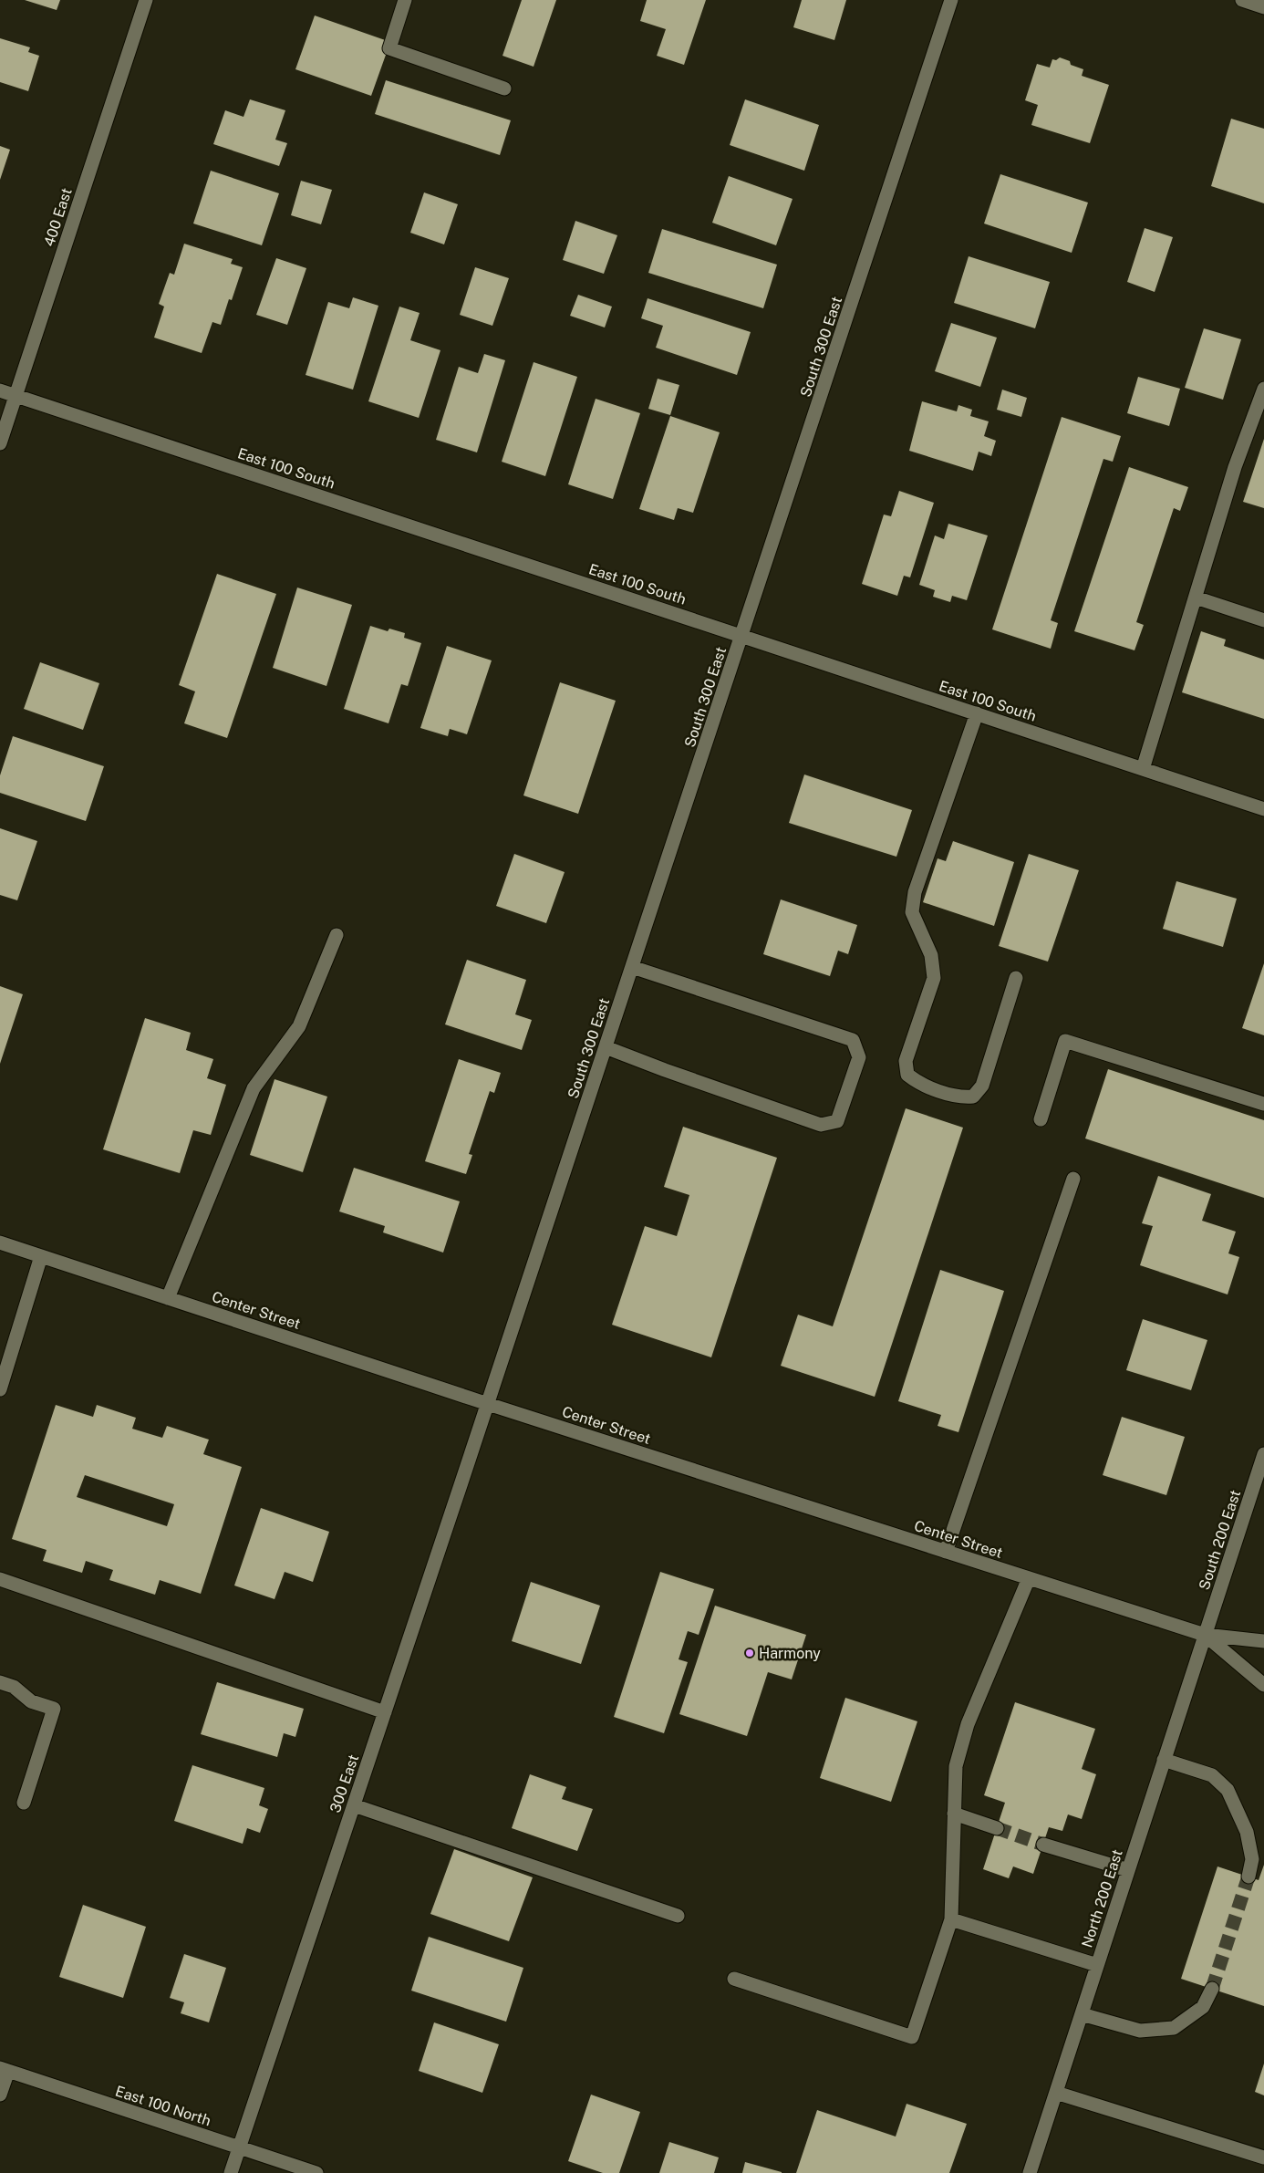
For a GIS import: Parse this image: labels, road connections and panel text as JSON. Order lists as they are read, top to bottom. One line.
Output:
{"streets":{"street":["400 East","South 300 East","East 100 South","Center Street","South 200 East","300 East","North 200 East","East 100 North"]},"crossings":[["400 East","East 100 South"],["South 300 East","East 100 South"],["South 300 East","Center Street"],["South 300 East","300 East"],["Center Street","South 200 East"],["Center Street","300 East"],["Center Street","North 200 East"],["South 200 East","North 200 East"],["300 East","East 100 North"]],"places":["Harmony"]}
